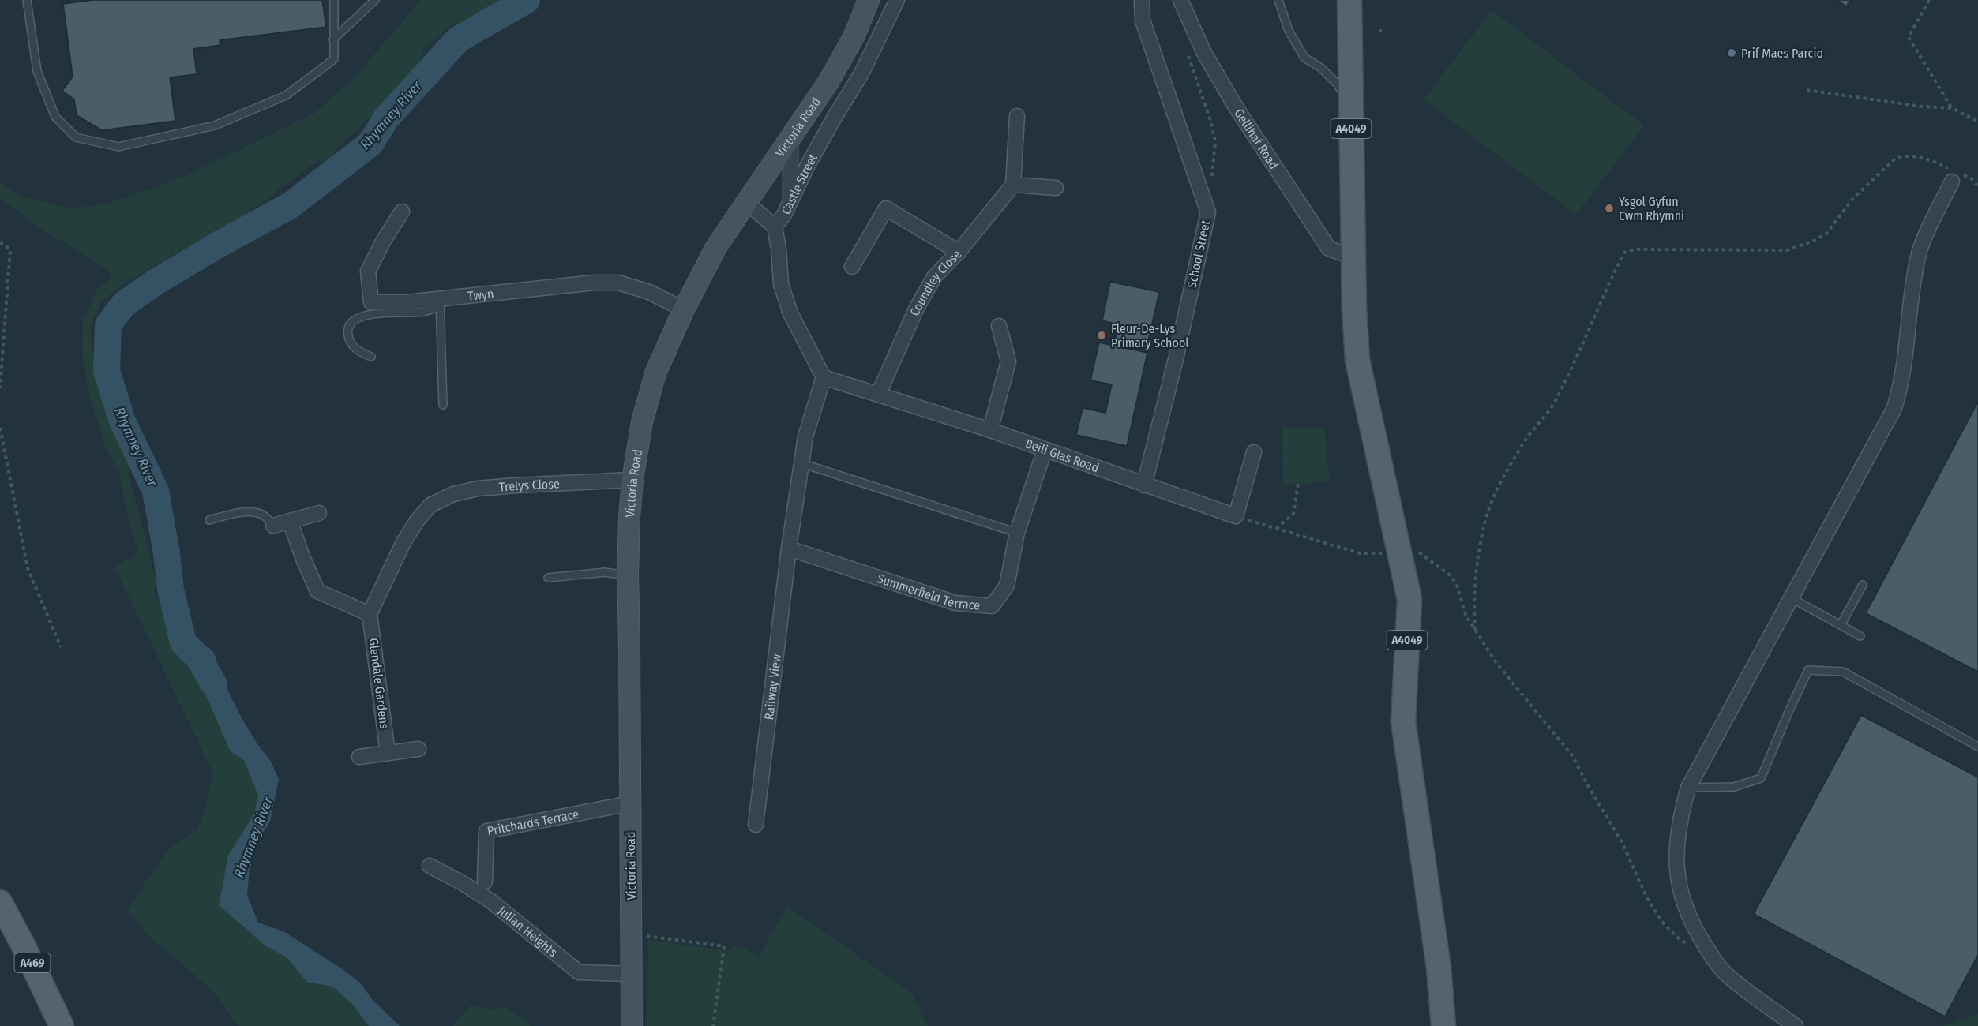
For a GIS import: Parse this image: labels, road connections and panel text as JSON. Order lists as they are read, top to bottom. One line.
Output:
{"streets":{"main road":["Victoria Road","A4049","A469"],"street":["Gellihaf Road","Castle Street","School Street","Coundley Close","Twyn","Beili Glas Road","Trelys Close","Summerfield Terrace","Glendale Gardens","Railway View","Pritchards Terrace","Julian Heights"]},"crossings":[["Victoria Road","Twyn"],["Victoria Road","Trelys Close"],["Victoria Road","Pritchards Terrace"],["Victoria Road","Julian Heights"],["A4049","Gellihaf Road"],["Castle Street","Beili Glas Road"],["Castle Street","Railway View"],["School Street","Beili Glas Road"],["Coundley Close","Beili Glas Road"],["Beili Glas Road","Summerfield Terrace"],["Beili Glas Road","Railway View"],["Trelys Close","Glendale Gardens"],["Summerfield Terrace","Railway View"]],"water":["Rhymney River"],"places":["Prif Maes Parcio","Ysgol Gyfun Cwm Rhymni","Fleur-De-Lys Primary School"]}
